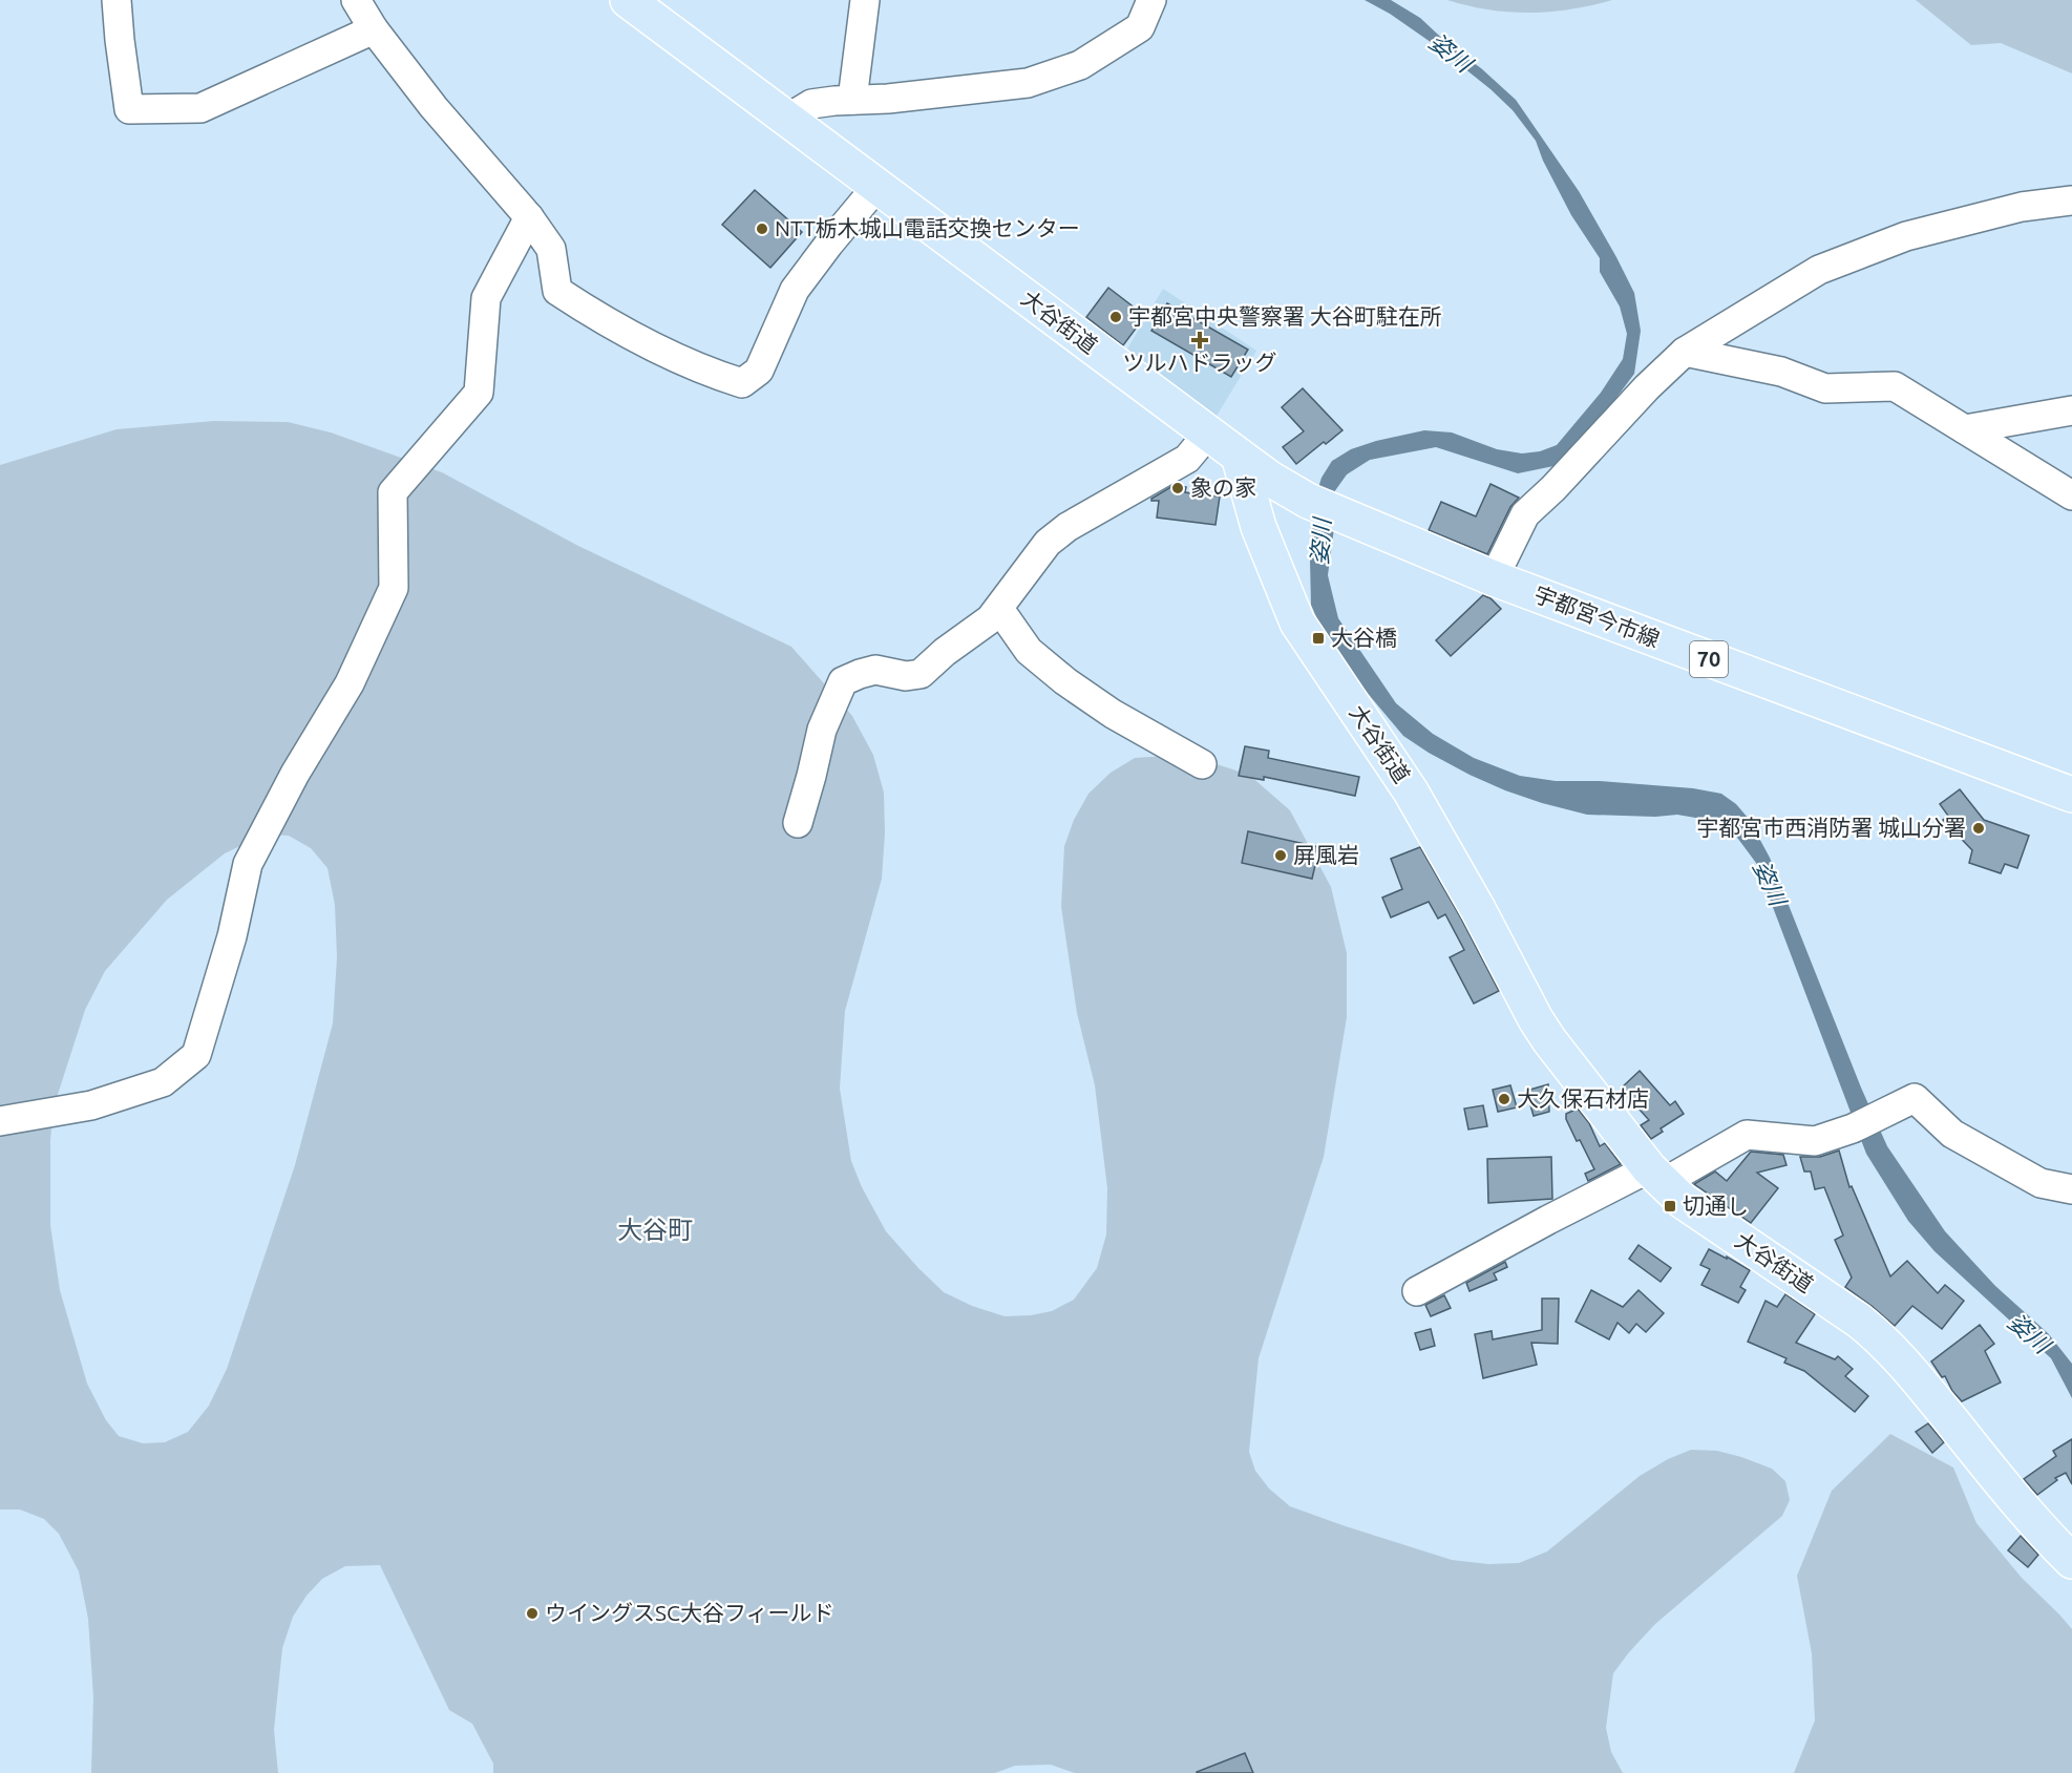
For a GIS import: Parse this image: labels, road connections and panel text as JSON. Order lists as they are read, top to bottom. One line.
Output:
{"streets":{"main road":["大谷街道","宇都宮今市線","70"]},"crossings":[["大谷街道","宇都宮今市線"]],"districts":["大谷町"],"water":["姿川"],"places":{"other":["NTT栃木城山電話交換センター","宇都宮中央警察署 大谷町駐在所","象の家","宇都宮市西消防署 城山分署","屏風岩","大久保石材店","ウイングスSC大谷フィールド"],"health":["ツルハドラッグ"],"transit":["大谷橋","切通し"]}}
